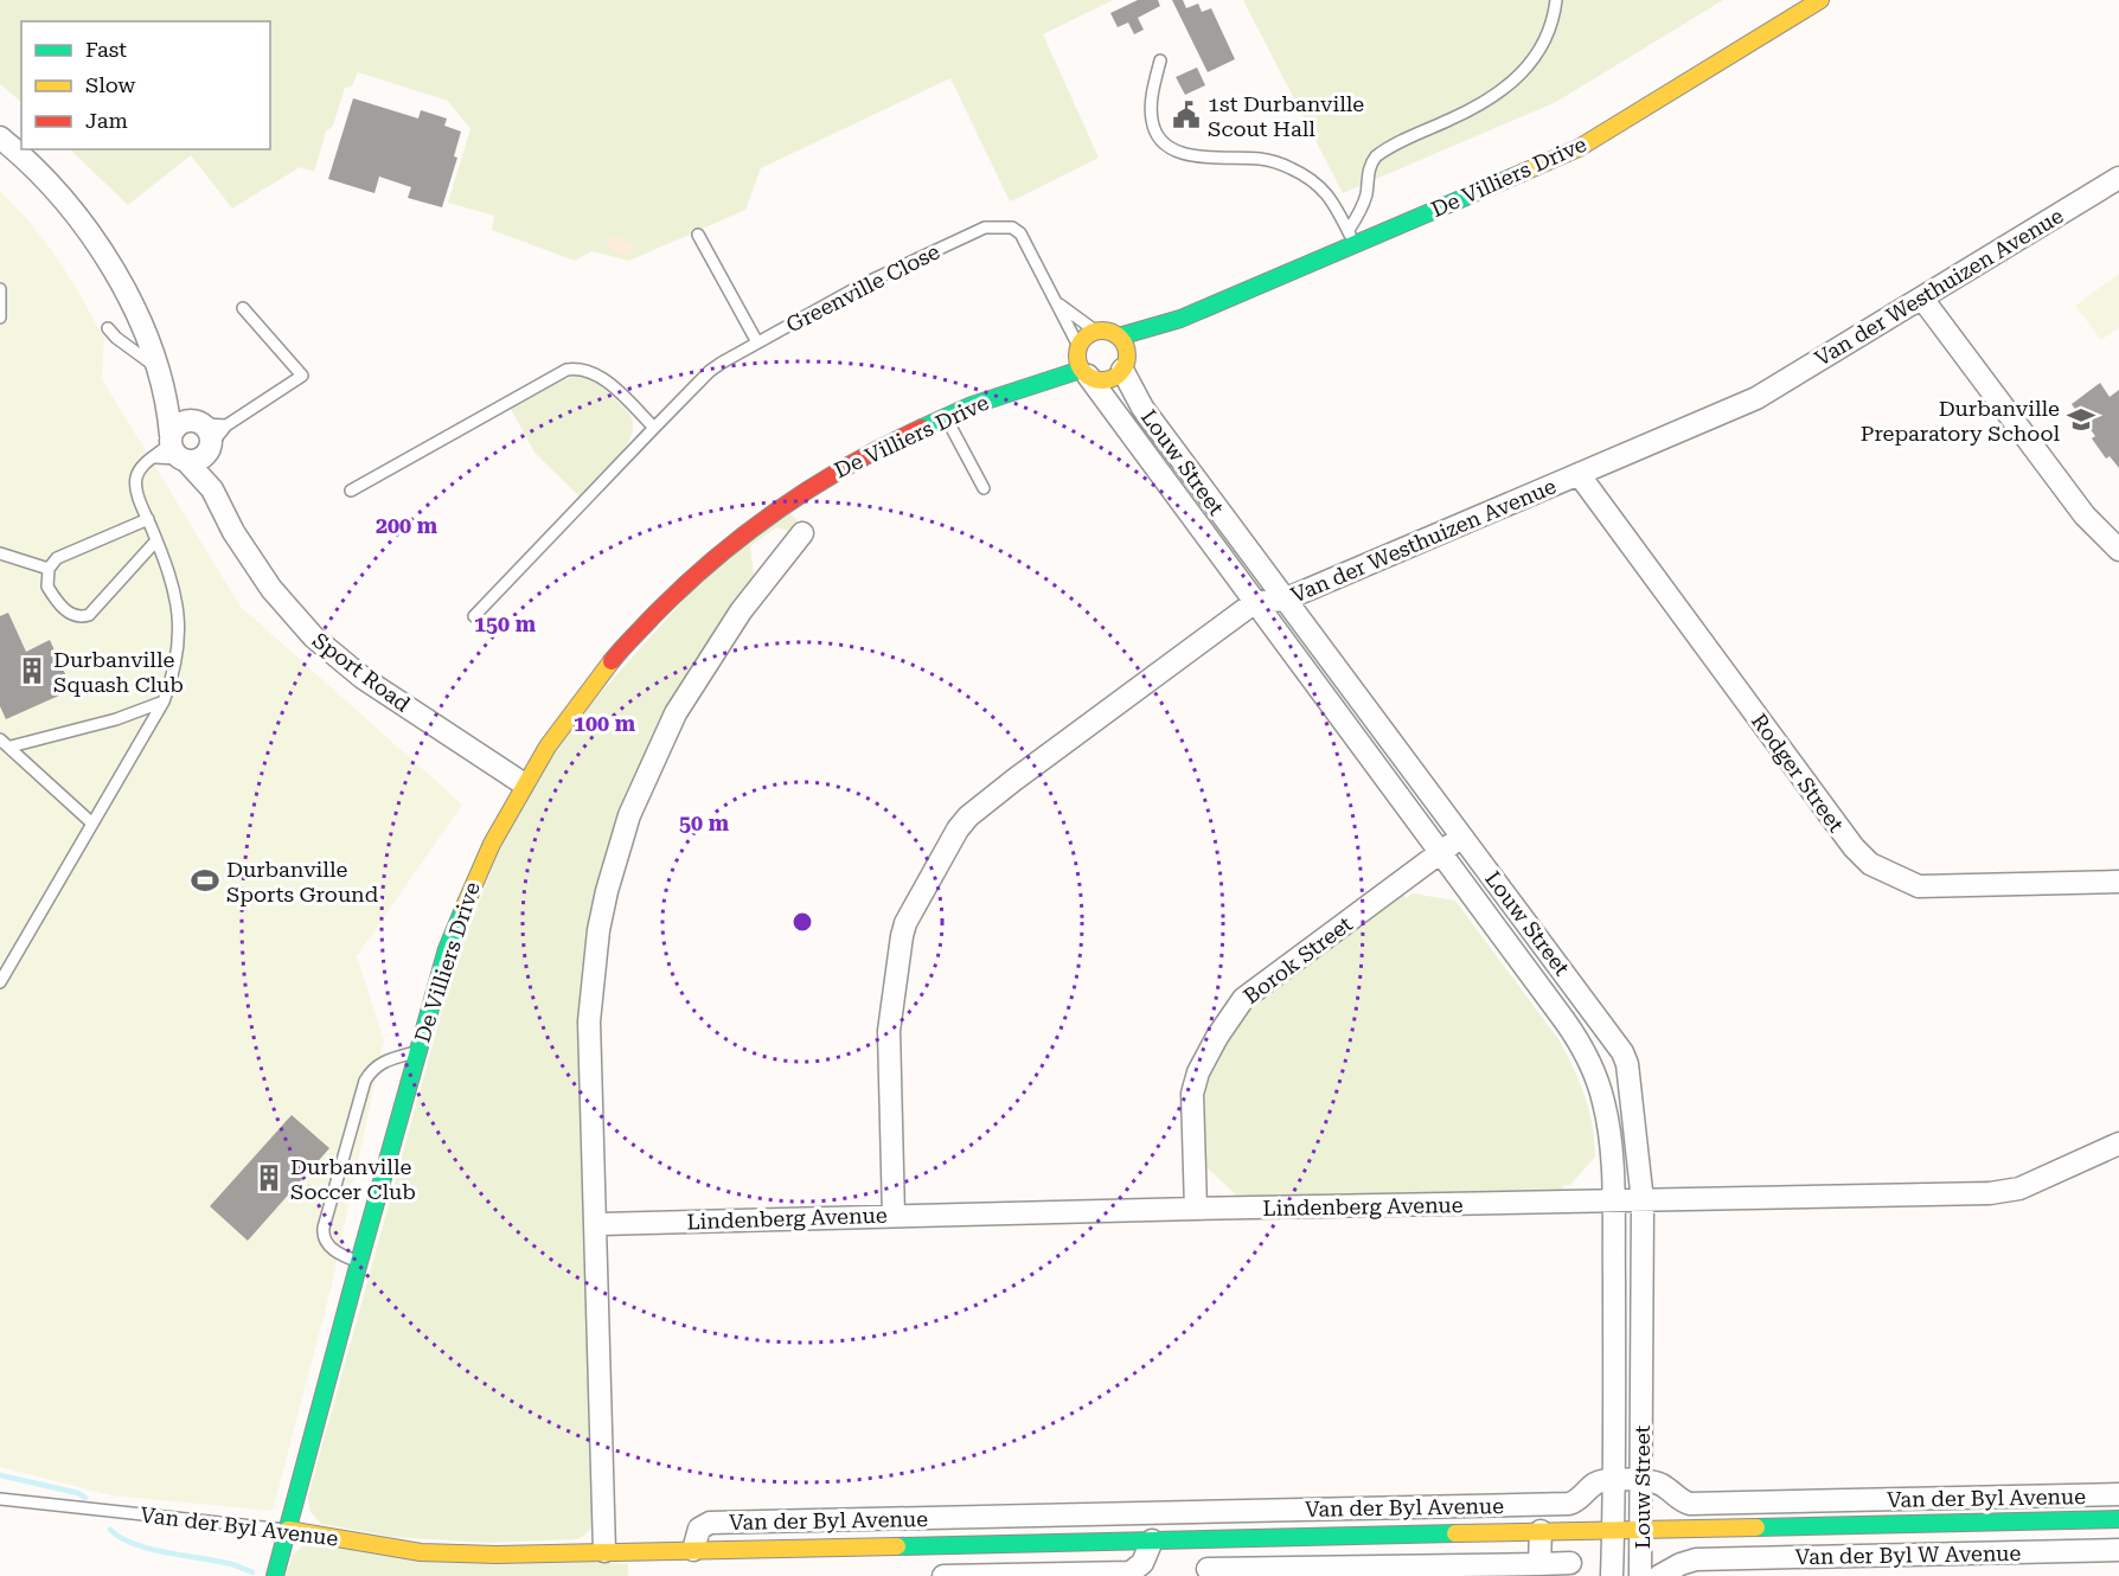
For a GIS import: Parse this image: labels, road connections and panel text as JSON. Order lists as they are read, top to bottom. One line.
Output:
{"streets":{"street":["De Villiers Drive","Van der Westhuizen Avenue","Louw Street","Sport Road","Rodger Street","Borok Street","Lindenberg Avenue","Van der Byl Avenue","Van der Byl W Avenue"],"lane":["Greenville Close"]},"crossings":[["De Villiers Drive","Greenville Close"],["De Villiers Drive","Louw Street"],["De Villiers Drive","Sport Road"],["De Villiers Drive","Van der Byl Avenue"],["Van der Westhuizen Avenue","Louw Street"],["Van der Westhuizen Avenue","Rodger Street"],["Greenville Close","Louw Street"],["Louw Street","Borok Street"],["Louw Street","Lindenberg Avenue"],["Louw Street","Van der Byl Avenue"],["Borok Street","Lindenberg Avenue"]],"places":{"public building":["1st Durbanville Scout Hall"],"school or university":["Durbanville Preparatory School"],"building":["Durbanville Squash Club","Durbanville Soccer Club"],"sports":["Durbanville Sports Ground"]},"legend":["Fast","Slow","Jam"],"rings":["200 m","150 m","100 m","50 m"]}
